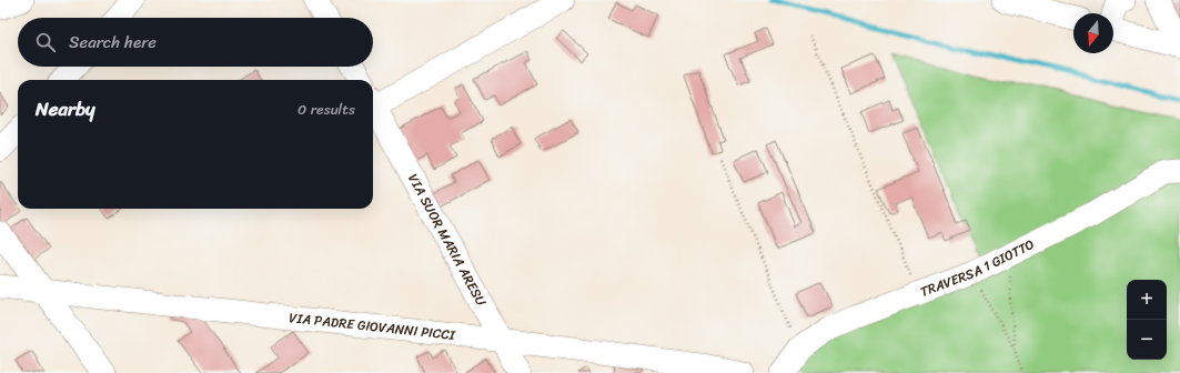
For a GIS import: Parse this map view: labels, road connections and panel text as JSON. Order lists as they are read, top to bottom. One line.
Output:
{"streets":{"street":["VIA SUOR MARIA ARESU","TRAVERSA 1 GIOTTO","VIA PADRE GIOVANNI PICCI"]},"crossings":[["VIA SUOR MARIA ARESU","VIA PADRE GIOVANNI PICCI"]],"north":"bottom","page":{"search":"Search here","heading":["Nearby","0 results"],"map_buttons":["+","−"]}}
